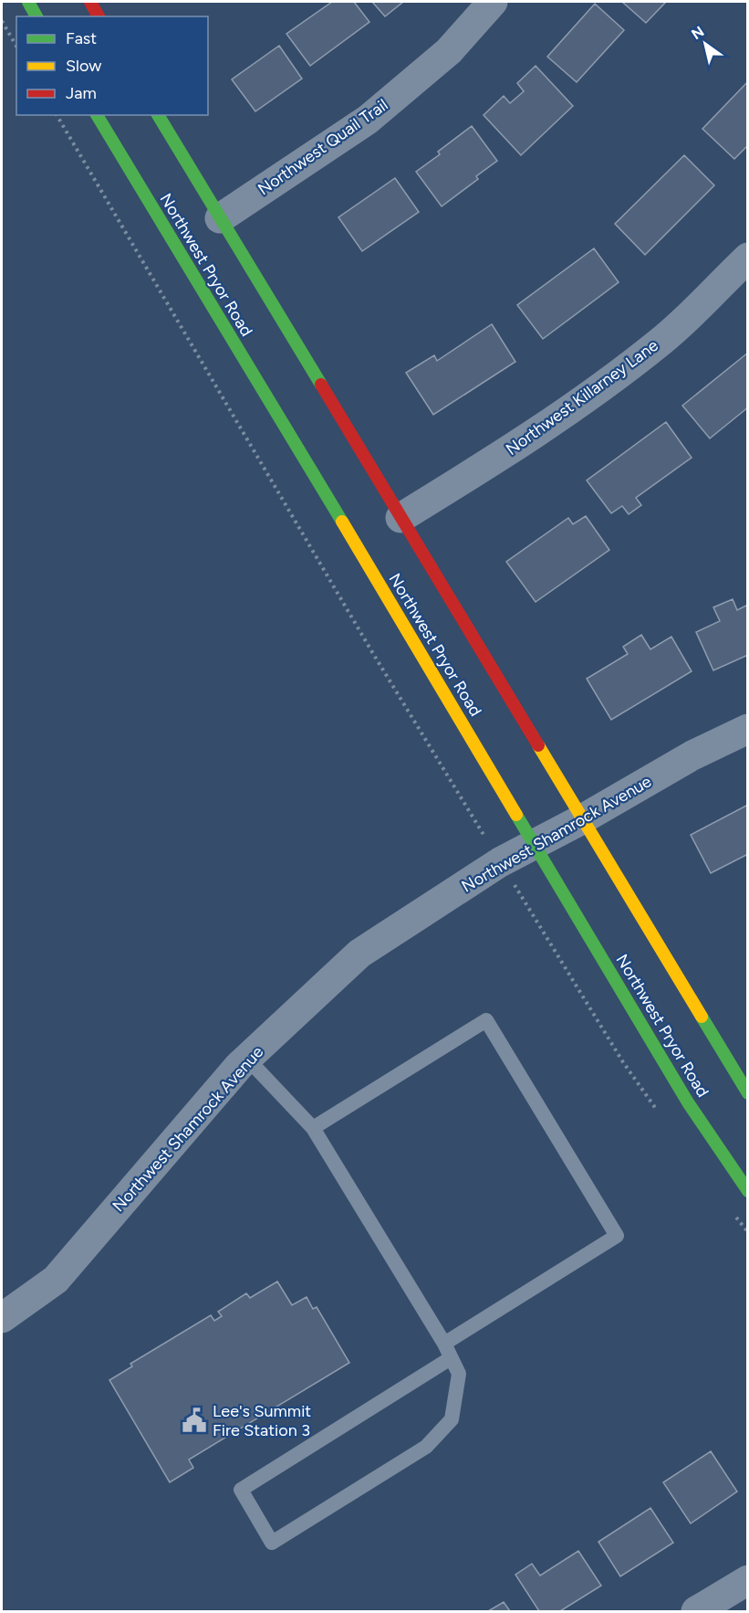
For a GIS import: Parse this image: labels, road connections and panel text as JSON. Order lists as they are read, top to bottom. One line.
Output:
{"streets":{"main road":["Northwest Pryor Road"],"street":["Northwest Quail Trail","Northwest Killarney Lane","Northwest Shamrock Avenue"]},"crossings":[["Northwest Pryor Road","Northwest Shamrock Avenue"]],"places":{"public building":["Lee's Summit Fire Station 3"]},"legend":["Fast","Slow","Jam"],"north":"top left"}
